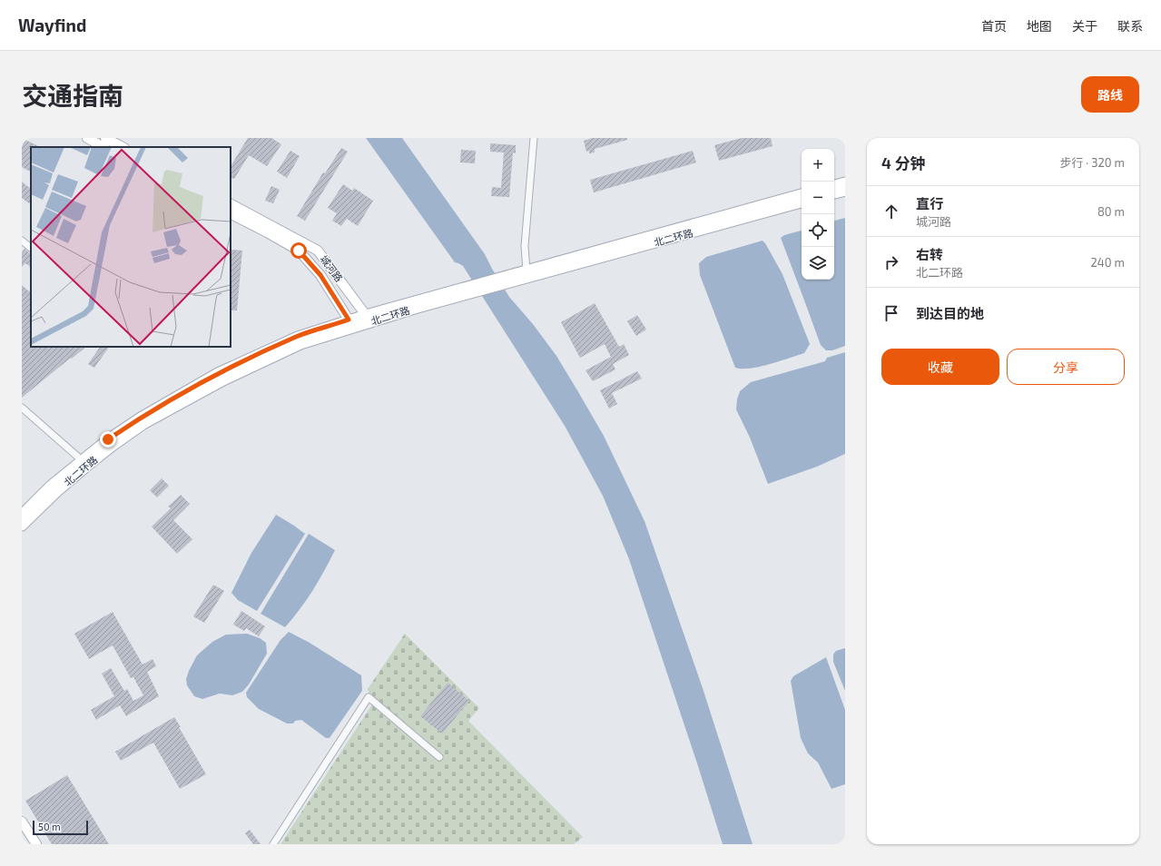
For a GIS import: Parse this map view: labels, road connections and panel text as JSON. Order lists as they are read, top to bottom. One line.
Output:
{"streets":{"main road":["北二环路","城河路"]},"crossings":[["北二环路","城河路"]],"scale_bar":"50 m","page":{"header":"Wayfind","nav":["首页","地图","关于","联系"],"title":"交通指南","buttons":["路线",["收藏","分享"]],"heading":["4 分钟","步行 · 320 m"],"map_buttons":["+","−"],"list":[["直行","城河路","80 m"],["右转","北二环路","240 m"],"到达目的地"],"scale":"50 m"}}
